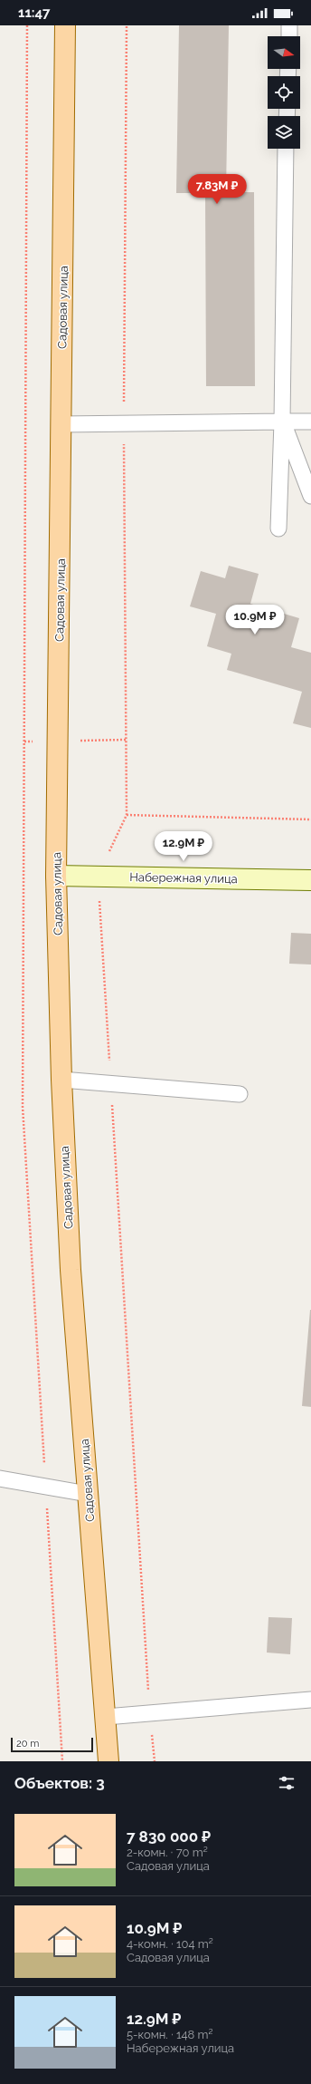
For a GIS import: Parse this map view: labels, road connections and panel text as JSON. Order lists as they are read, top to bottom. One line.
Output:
{"streets":{"main road":["Садовая улица","Набережная улица"]},"crossings":[["Садовая улица","Набережная улица"]],"scale_bar":"20 m","north":"right","page":{"status":"11:47","price":["7.83M ₽","10.9M ₽","12.9M ₽"],"scale":"20 m","heading":"Объектов: 3","list":[{"name":"7 830 000 ₽","note":"2-комн. · 70 m² · Садовая улица"},{"name":"10.9M ₽","note":"4-комн. · 104 m² · Садовая улица"},{"name":"12.9M ₽","note":"5-комн. · 148 m² · Набережная улица"}]}}
